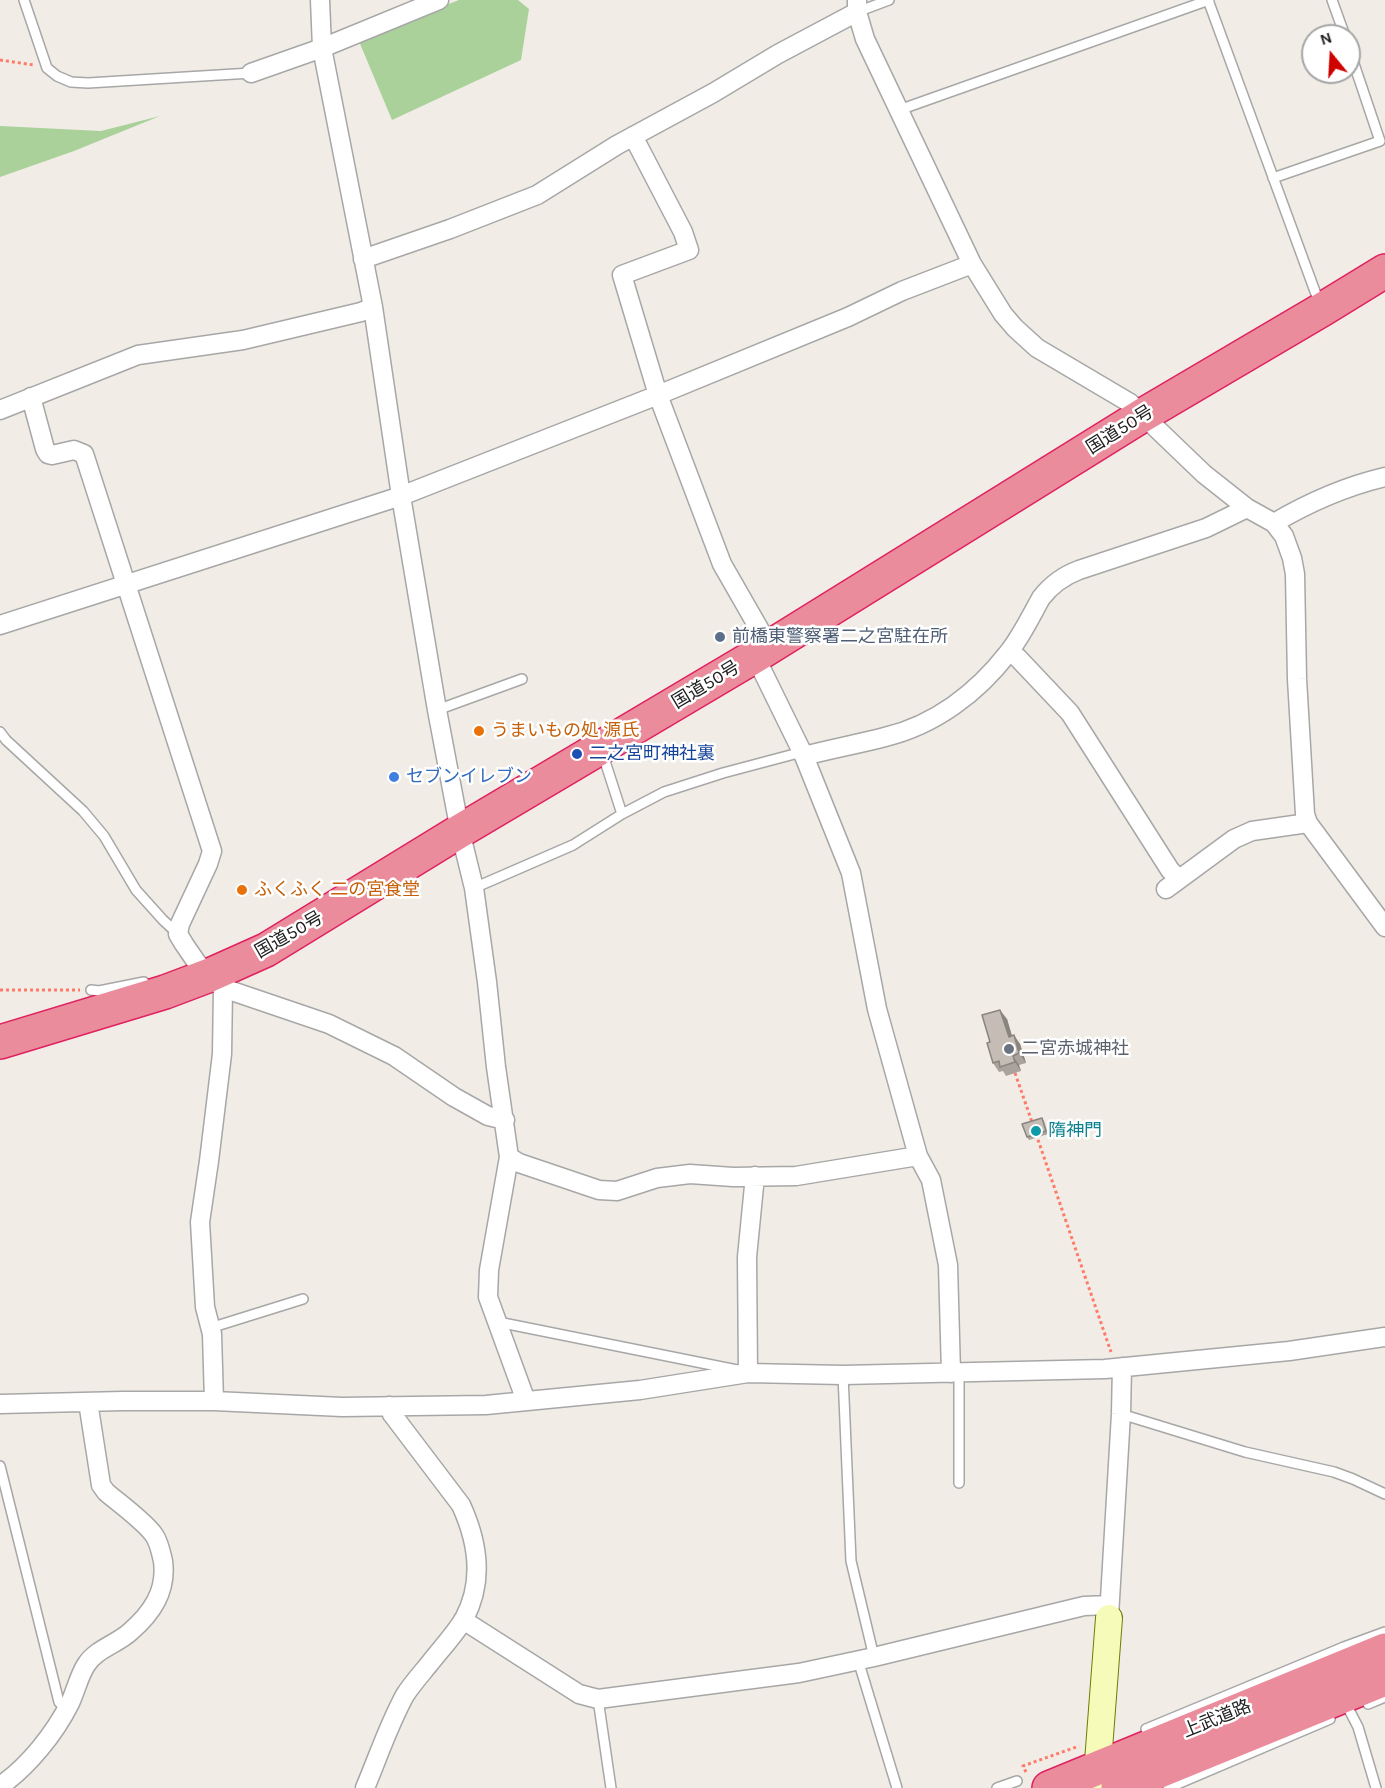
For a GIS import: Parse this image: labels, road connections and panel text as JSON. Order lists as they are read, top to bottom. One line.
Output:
{"streets":{"highway":["国道50号","上武道路"]},"places":["前橋東警察署二之宮駐在所","うまいもの処 源氏","二之宮町神社裏","セブンイレブン","ふくふく 二の宮食堂","二宮赤城神社","隋神門"],"north":"top"}
